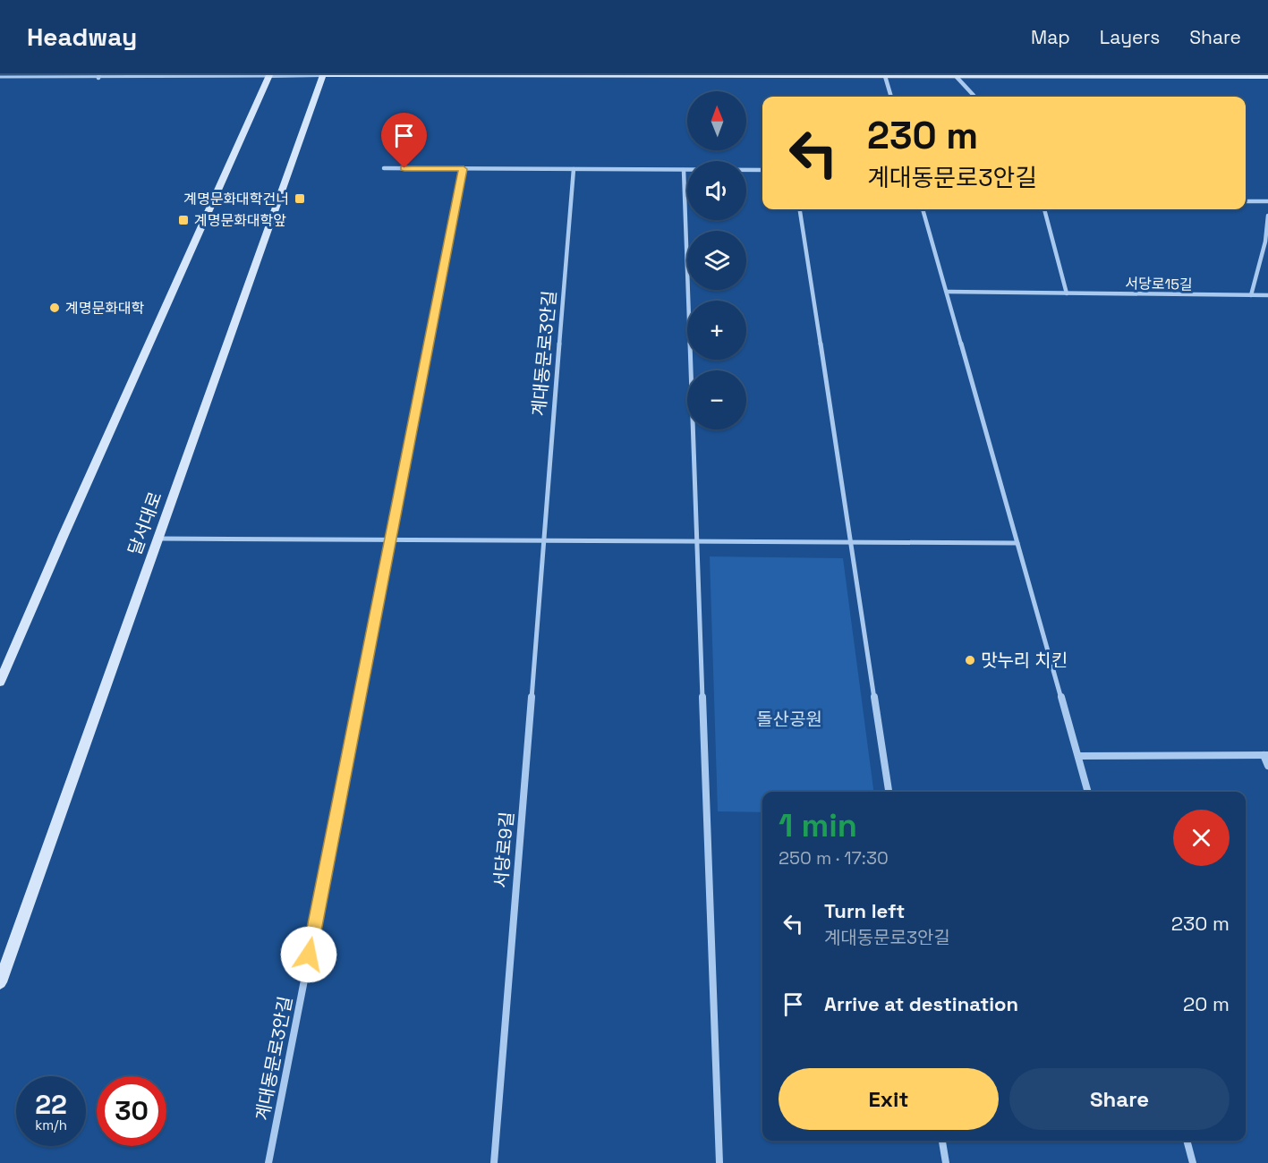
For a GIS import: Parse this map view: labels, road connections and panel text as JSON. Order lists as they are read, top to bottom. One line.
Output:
{"streets":{"main road":["달서대로"],"street":["서당로15길","계대동문로3안길","서당로9길"]},"crossings":[["계대동문로3안길","서당로9길"]],"parks":["돌산공원"],"places":{"transit":["계명문화대학건너","계명문화대학앞"],"other":["계명문화대학","맛누리 치킨"]},"north":"top","page":{"header":"Headway","nav":["Map","Layers","Share"],"map_buttons":["+","−"],"turn":["230 m","계대동문로3안길"],"heading":["1 min","250 m · 17:30"],"list":[{"name":"Turn left","note":"계대동문로3안길","value":"230 m"},{"name":"Arrive at destination","value":"20 m"}],"buttons":["Exit","Share"],"speed":"22 km/h","limit":"30"}}
